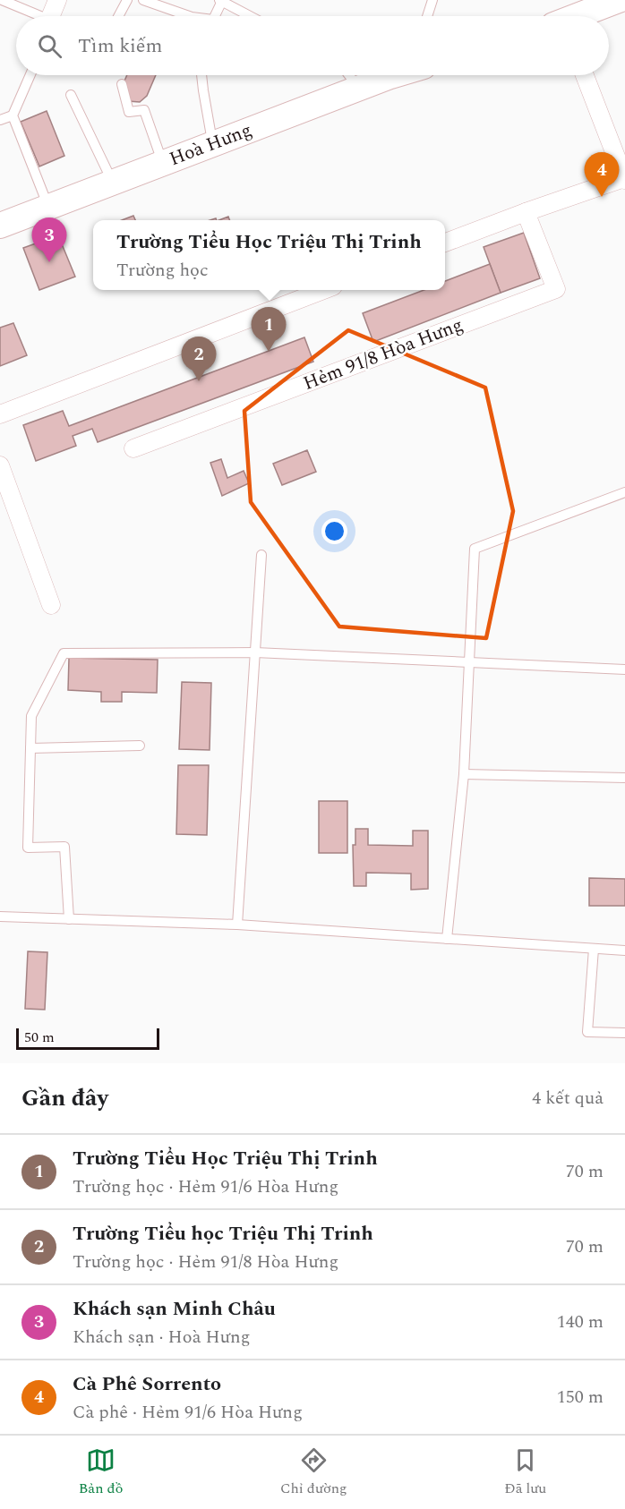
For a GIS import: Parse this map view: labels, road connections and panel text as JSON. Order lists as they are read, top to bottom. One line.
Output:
{"streets":{"street":["Hoà Hưng","Hẻm 91/8 Hòa Hưng"]},"scale_bar":"50 m","page":{"search":"Tìm kiếm","pins":["4","3","1","2"],"popup":["Trường Tiểu Học Triệu Thị Trinh","Trường học"],"scale":"50 m","heading":["Gần đây","4 kết quả"],"list":[{"mark":"1","name":"Trường Tiểu Học Triệu Thị Trinh","note":"Trường học · Hẻm 91/6 Hòa Hưng","value":"70 m"},{"mark":"2","name":"Trường Tiểu học Triệu Thị Trinh","note":"Trường học · Hẻm 91/8 Hòa Hưng","value":"70 m"},{"mark":"3","name":"Khách sạn Minh Châu","note":"Khách sạn · Hoà Hưng","value":"140 m"},{"mark":"4","name":"Cà Phê Sorrento","note":"Cà phê · Hẻm 91/6 Hòa Hưng","value":"150 m"}],"nav":["Bản đồ","Chỉ đường","Đã lưu"]}}
